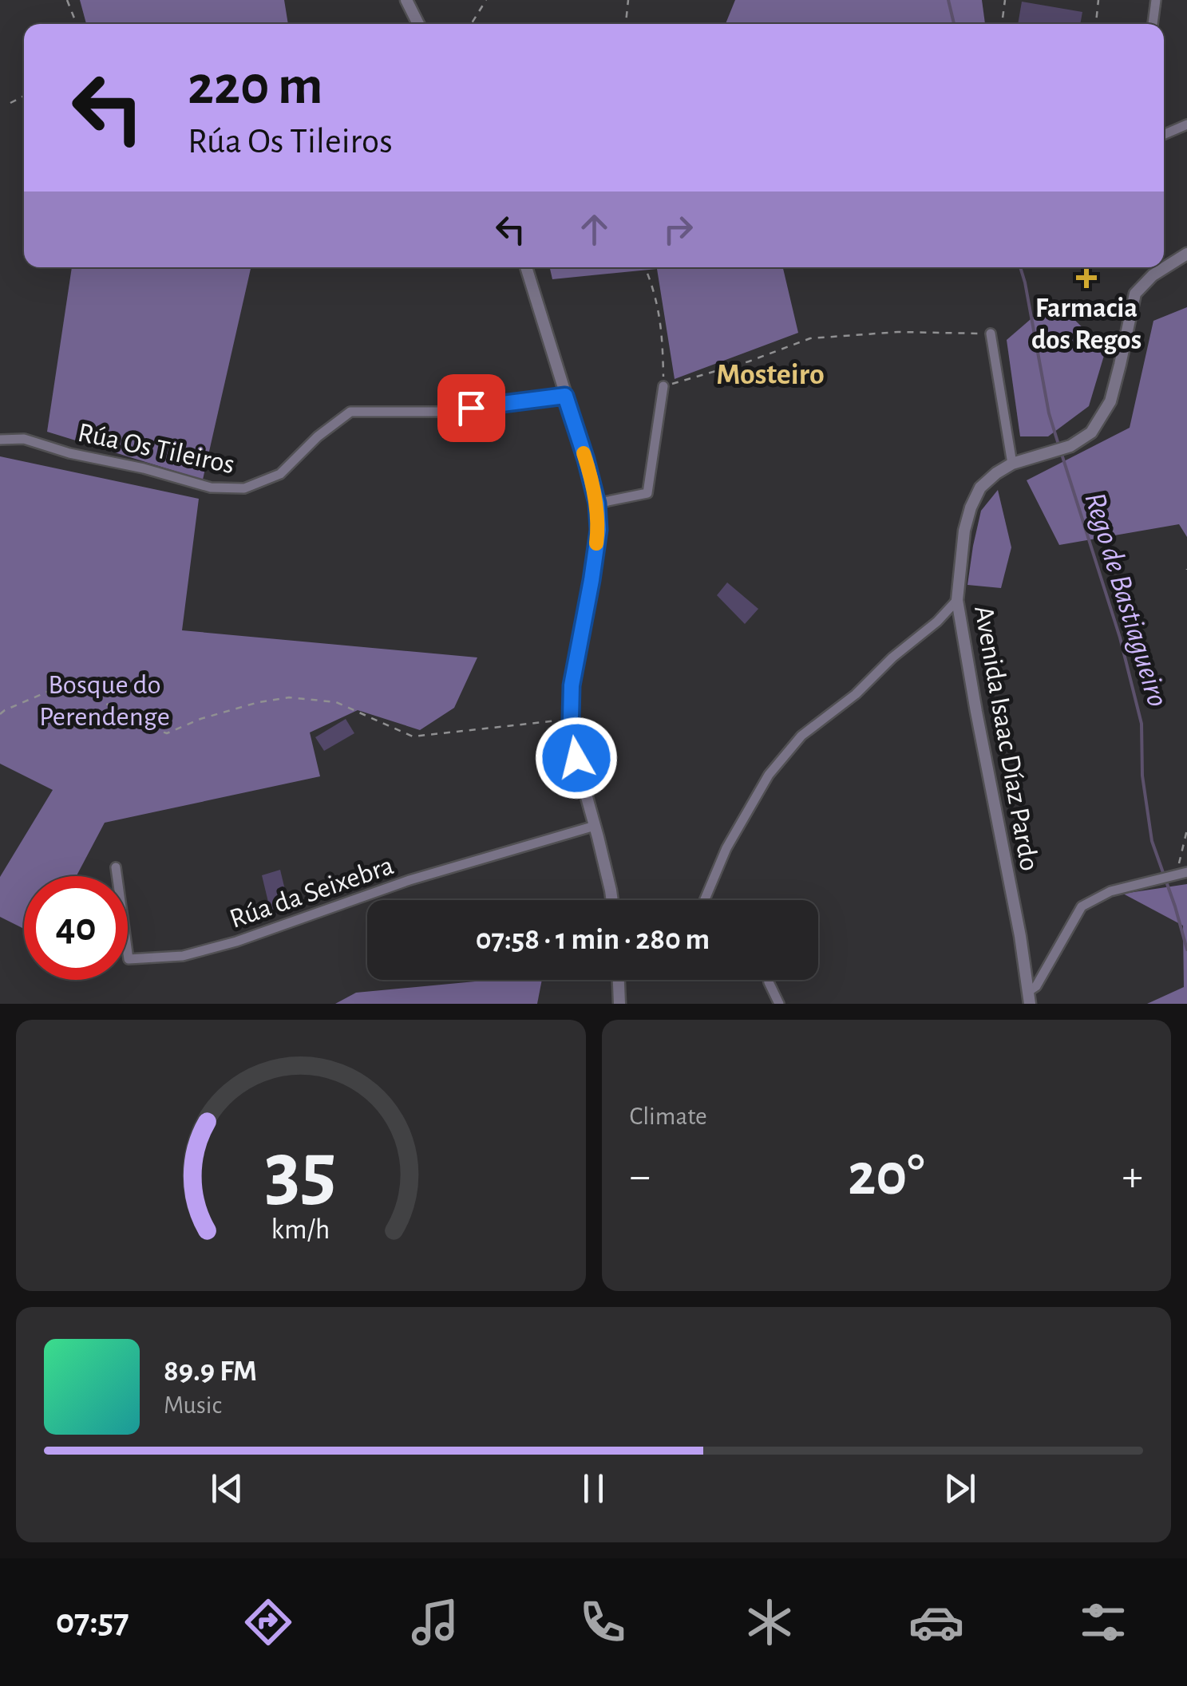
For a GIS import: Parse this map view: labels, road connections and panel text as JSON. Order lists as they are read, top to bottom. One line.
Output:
{"streets":{"street":["Rúa Os Tileiros","Avenida Isaac Díaz Pardo","Rúa da Seixebra"]},"districts":["Mosteiro"],"water":["Rego de Bastiagueiro"],"parks":["Bosque do Perendenge"],"places":{"health":["Farmacia dos Regos"]},"page":{"turn":["220 m","Rúa Os Tileiros"],"limit":"40","trip":"07:58 · 1 min · 280 m","tile":"Climate","heat":["−","20°","+"],"song":["89.9 FM","Music"],"tabs":"07:57","gauge":["35","km/h"]}}
